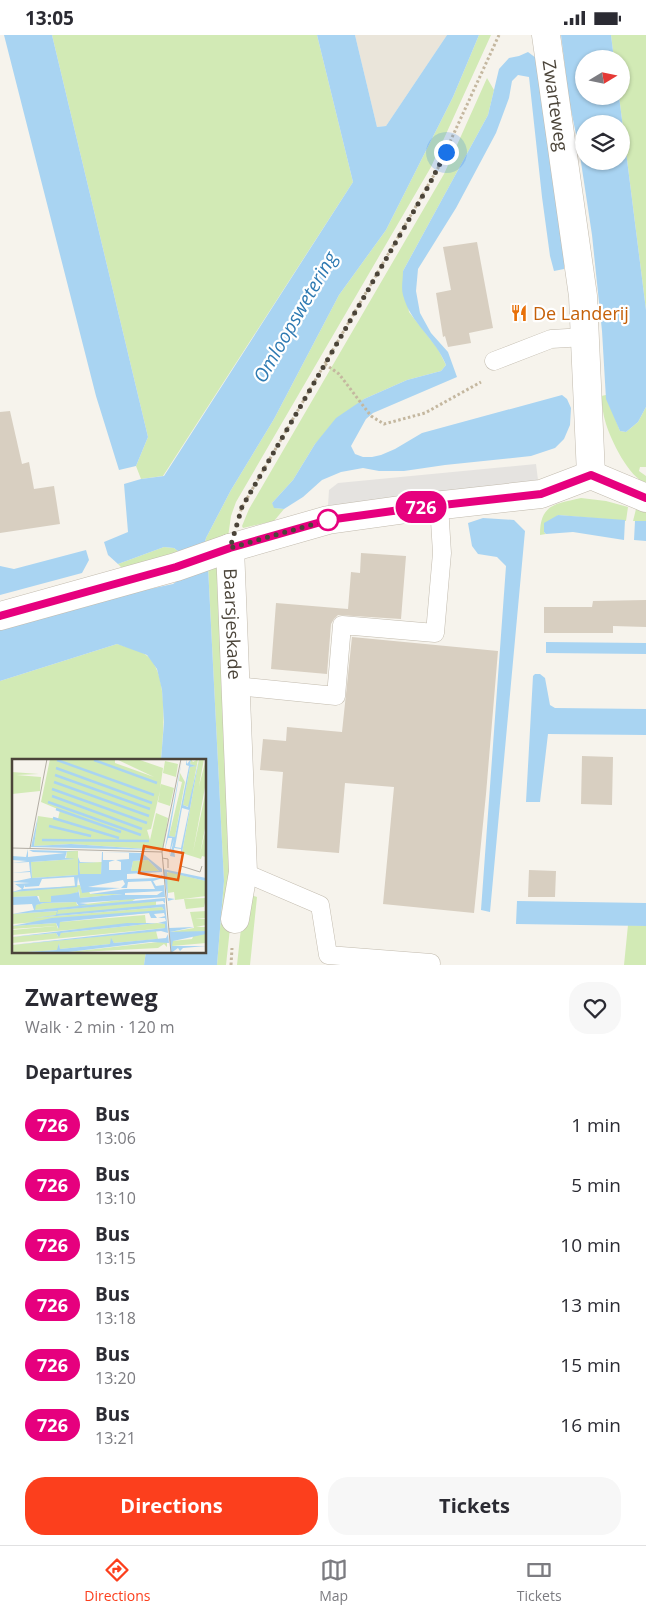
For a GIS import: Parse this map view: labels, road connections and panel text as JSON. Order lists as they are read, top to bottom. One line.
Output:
{"streets":{"street":["Zwarteweg","Baarsjeskade"]},"water":["Omloopswetering"],"places":{"restaurant":["De Landerij"]},"lines":["bus line 726"],"north":"right","page":{"status":"13:05","on_map":"726","heading":[["Zwarteweg","Walk · 2 min · 120 m"],"Departures"],"list":[{"mark":"726","name":"Bus","note":"13:06","value":"1 min"},{"mark":"726","name":"Bus","note":"13:10","value":"5 min"},{"mark":"726","name":"Bus","note":"13:15","value":"10 min"},{"mark":"726","name":"Bus","note":"13:18","value":"13 min"},{"mark":"726","name":"Bus","note":"13:20","value":"15 min"},{"mark":"726","name":"Bus","note":"13:21","value":"16 min"}],"buttons":["Directions","Tickets"],"tabs":["Directions","Map","Tickets"]}}
